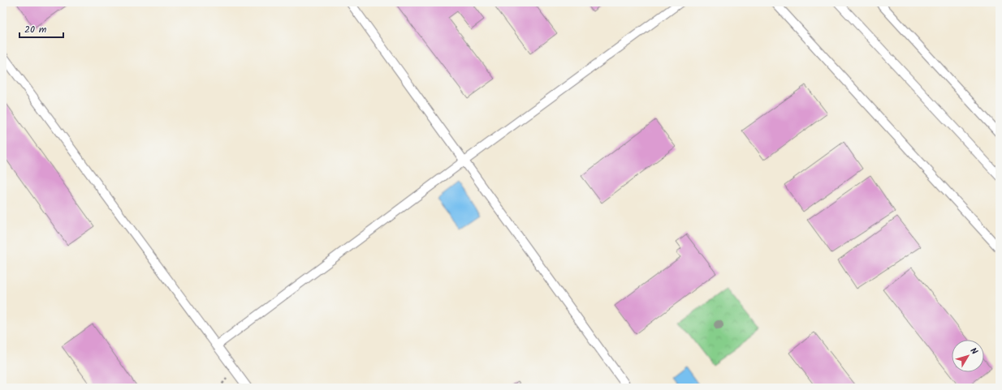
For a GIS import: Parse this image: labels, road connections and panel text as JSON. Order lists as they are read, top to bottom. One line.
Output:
{"scale_bar":"20 m","north":"top right"}
